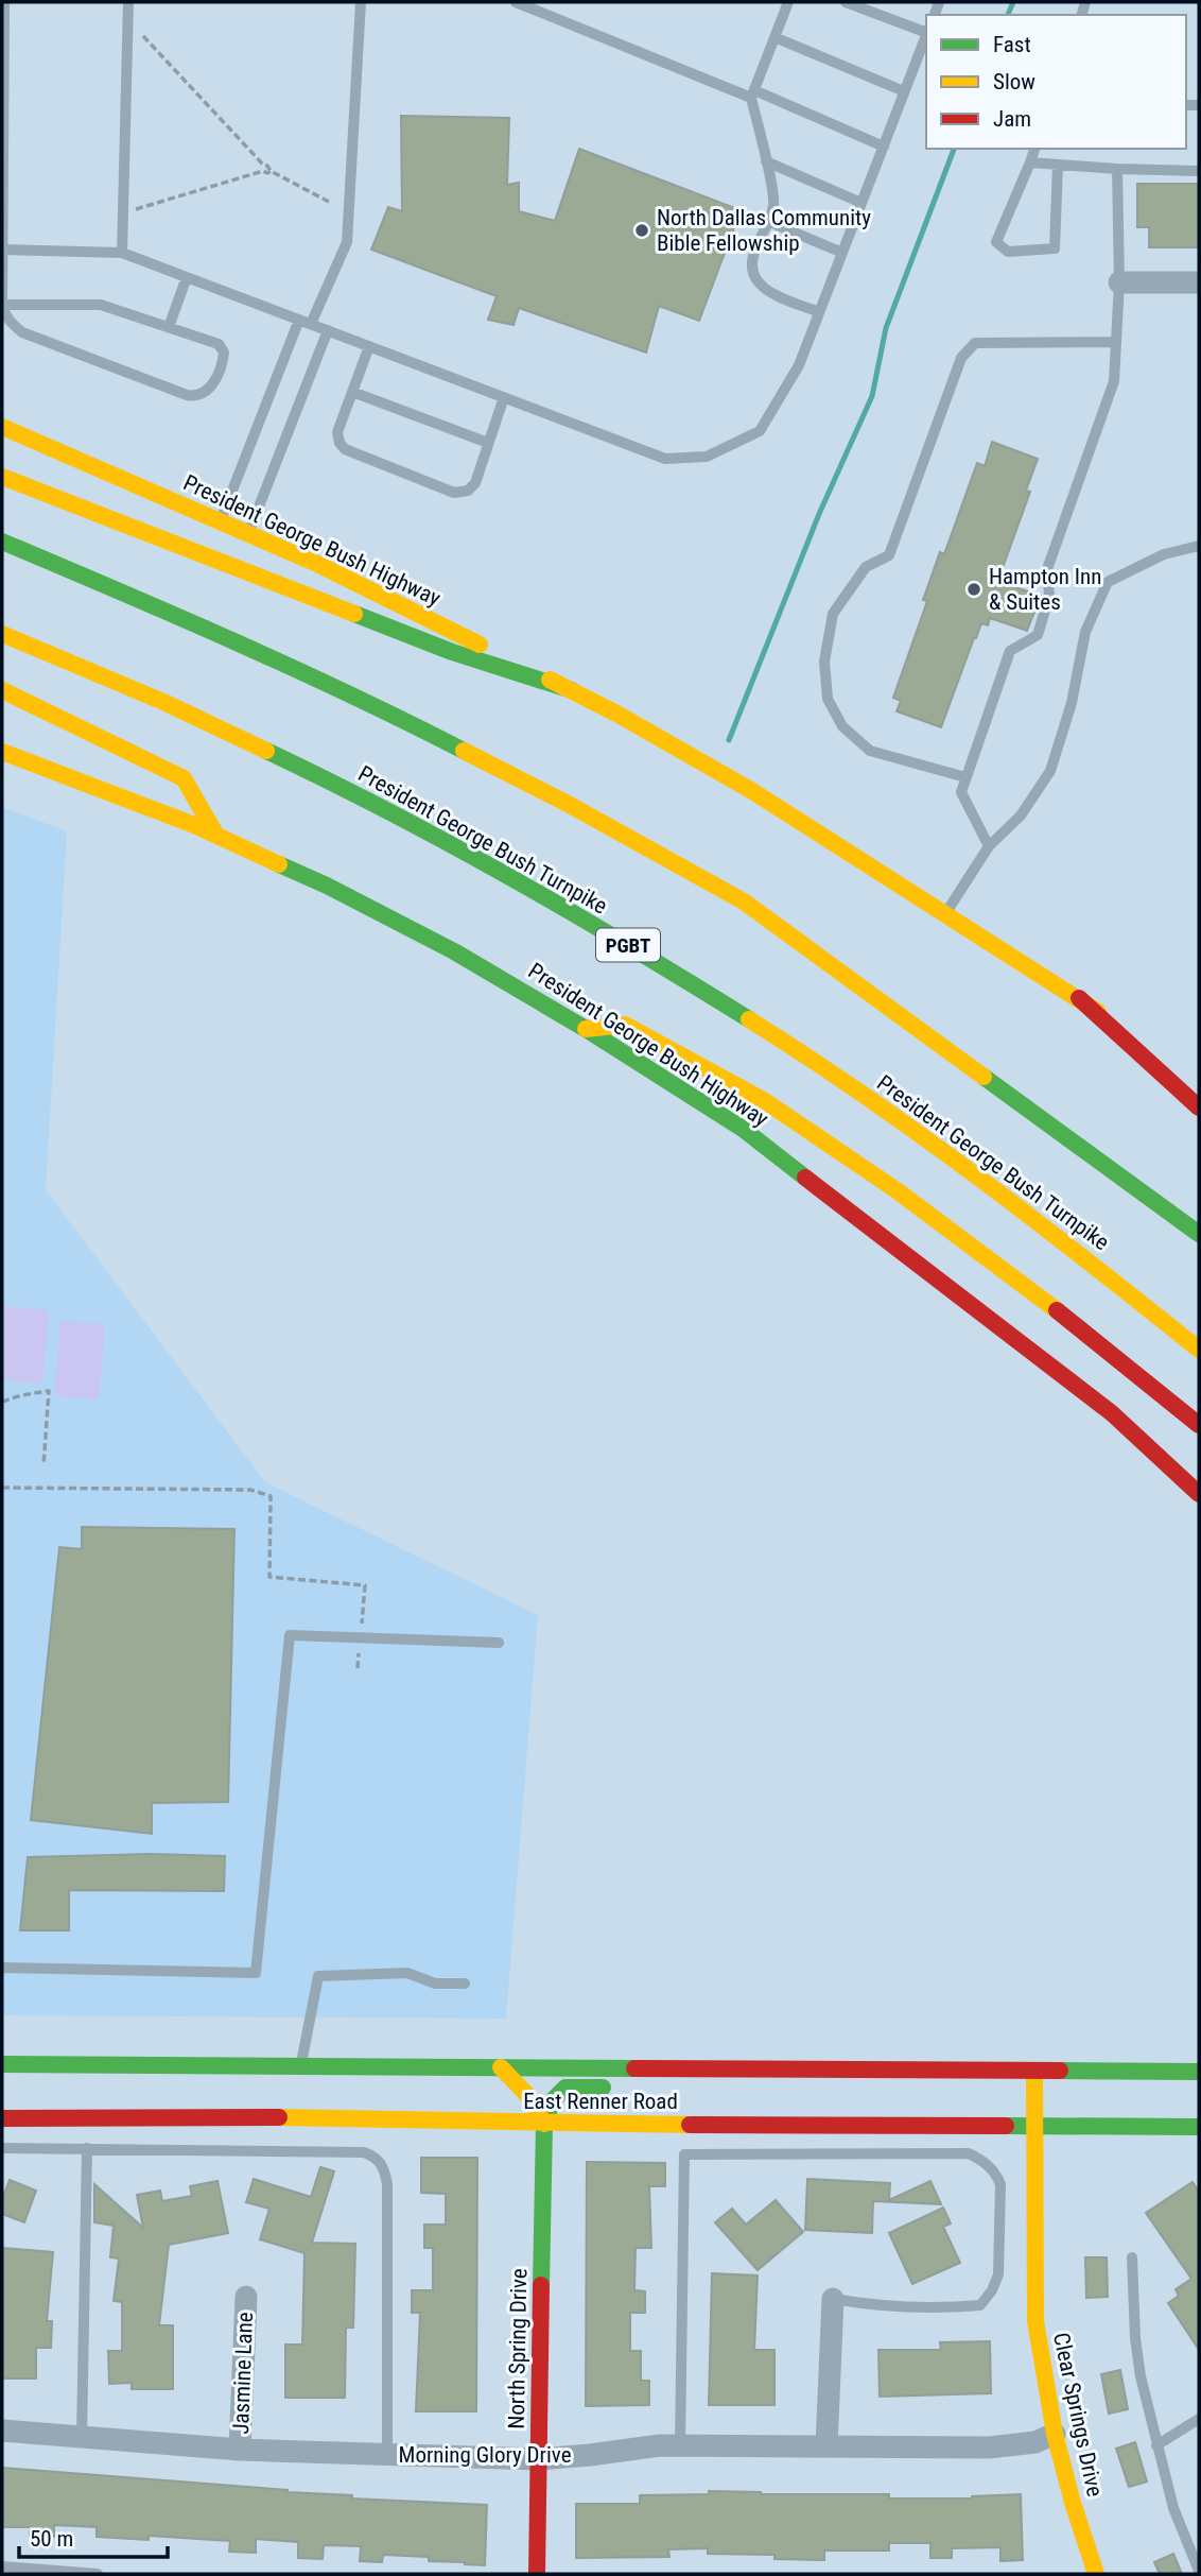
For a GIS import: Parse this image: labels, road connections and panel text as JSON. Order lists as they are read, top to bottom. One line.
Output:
{"streets":{"main road":["President George Bush Highway","President George Bush Turnpike","PGBT","East Renner Road","North Spring Drive","Clear Springs Drive"],"street":["Jasmine Lane","Morning Glory Drive"]},"crossings":[["East Renner Road","North Spring Drive"],["East Renner Road","Clear Springs Drive"],["North Spring Drive","Morning Glory Drive"],["Jasmine Lane","Morning Glory Drive"],["Clear Springs Drive","Morning Glory Drive"]],"places":["North Dallas Community Bible Fellowship","Hampton Inn & Suites"],"legend":["Fast","Slow","Jam"],"scale_bar":"50 m"}
